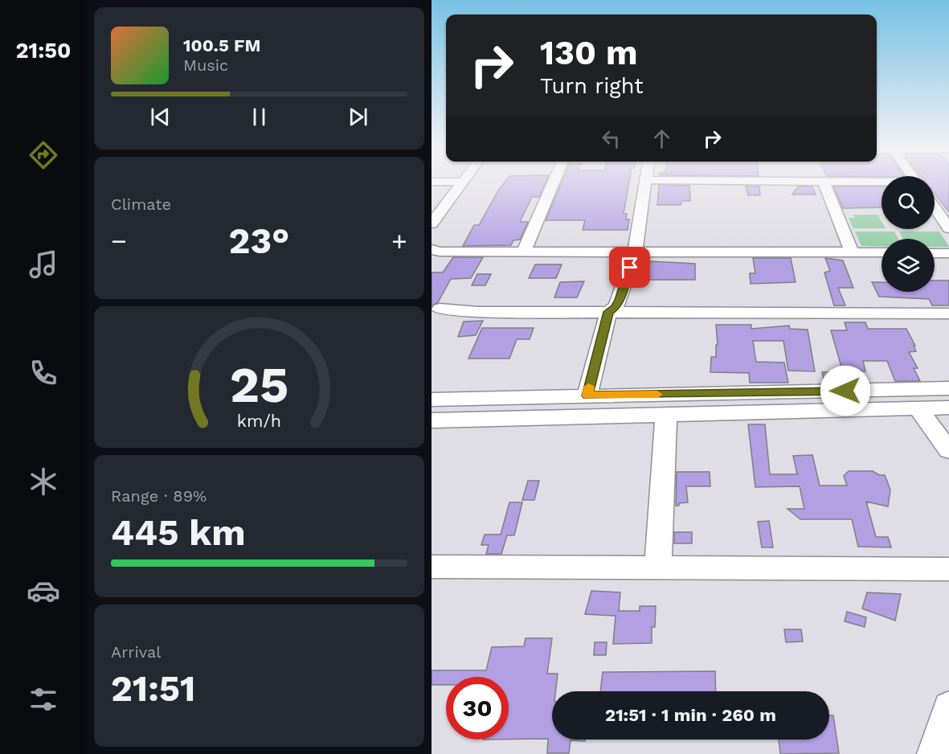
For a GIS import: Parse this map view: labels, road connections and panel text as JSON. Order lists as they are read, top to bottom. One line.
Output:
{"page":{"tabs":"21:50","turn":["130 m","Turn right"],"song":["100.5 FM","Music"],"tile":["Climate",["Range · 89%","445 km"],["Arrival","21:51"]],"heat":["−","23°","+"],"limit":"30","trip":"21:51 · 1 min · 260 m","gauge":["25","km/h"]}}
